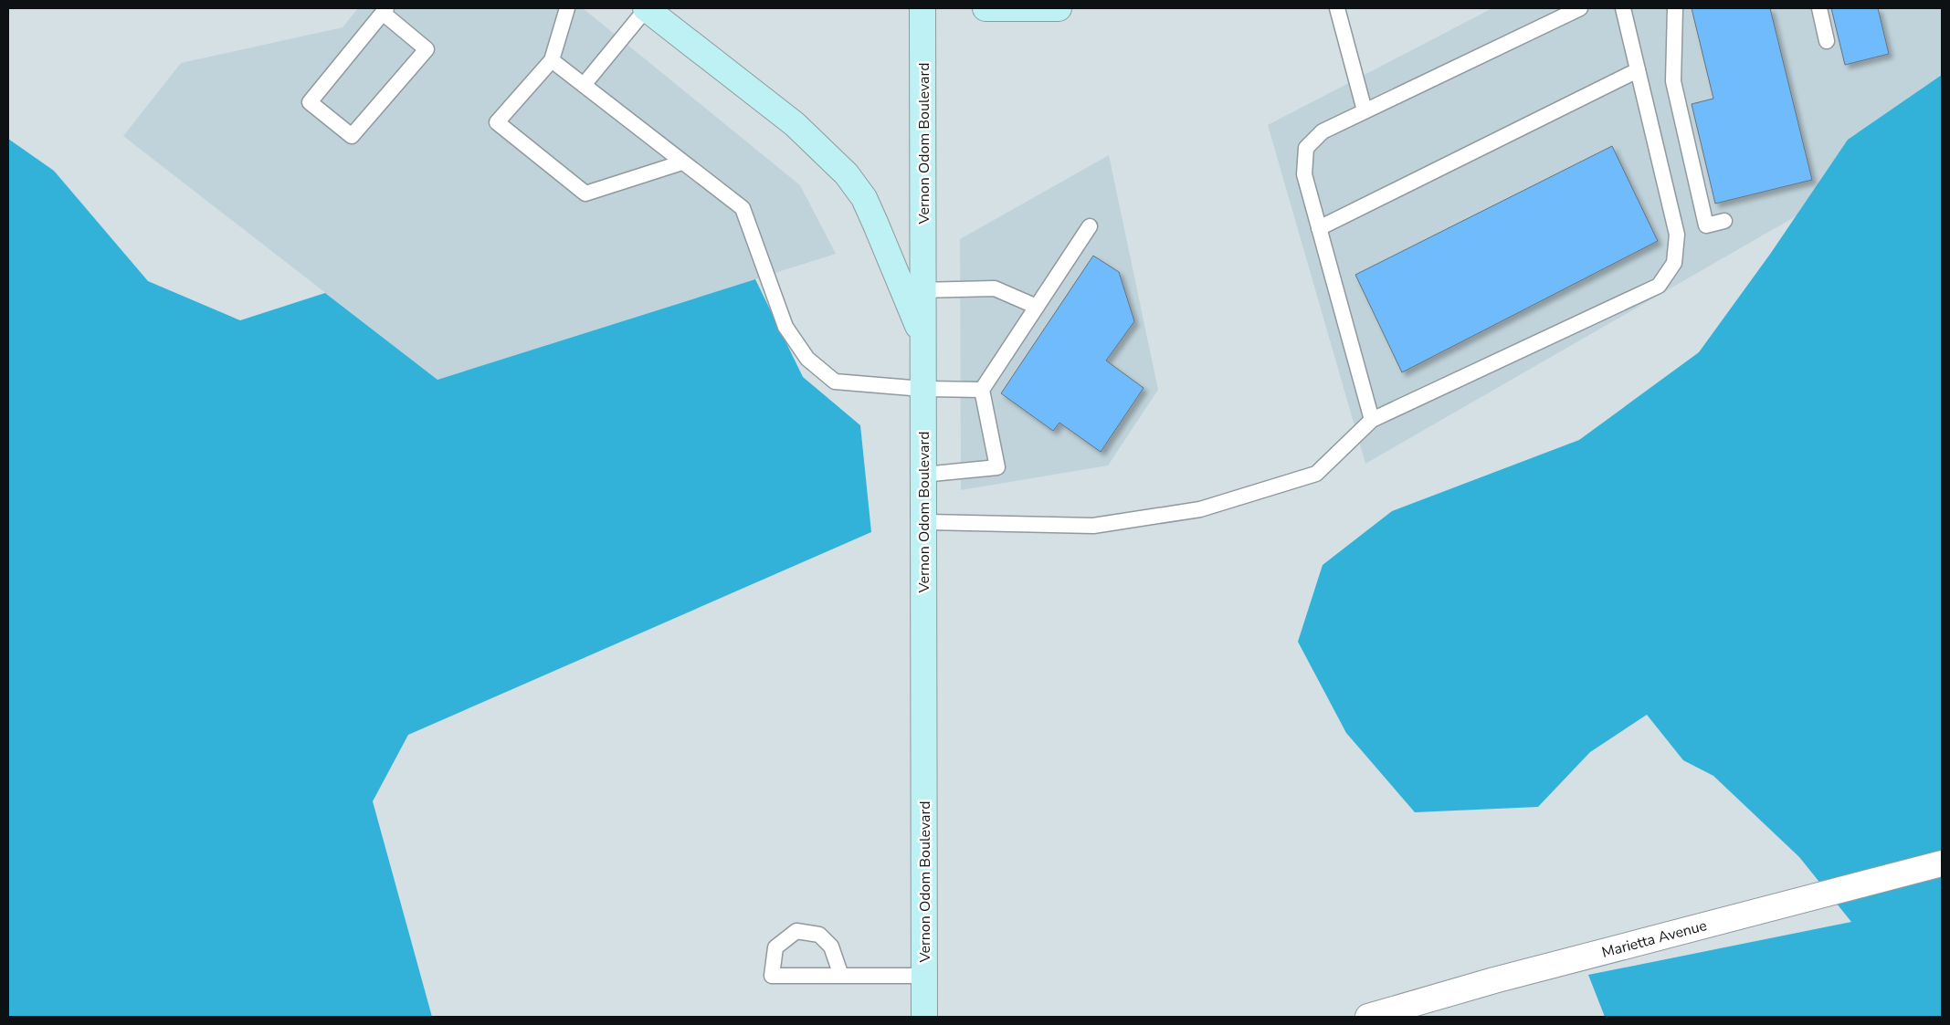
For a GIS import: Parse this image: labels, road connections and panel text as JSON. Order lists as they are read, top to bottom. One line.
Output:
{"streets":{"main road":["Vernon Odom Boulevard"],"street":["Marietta Avenue"]}}
